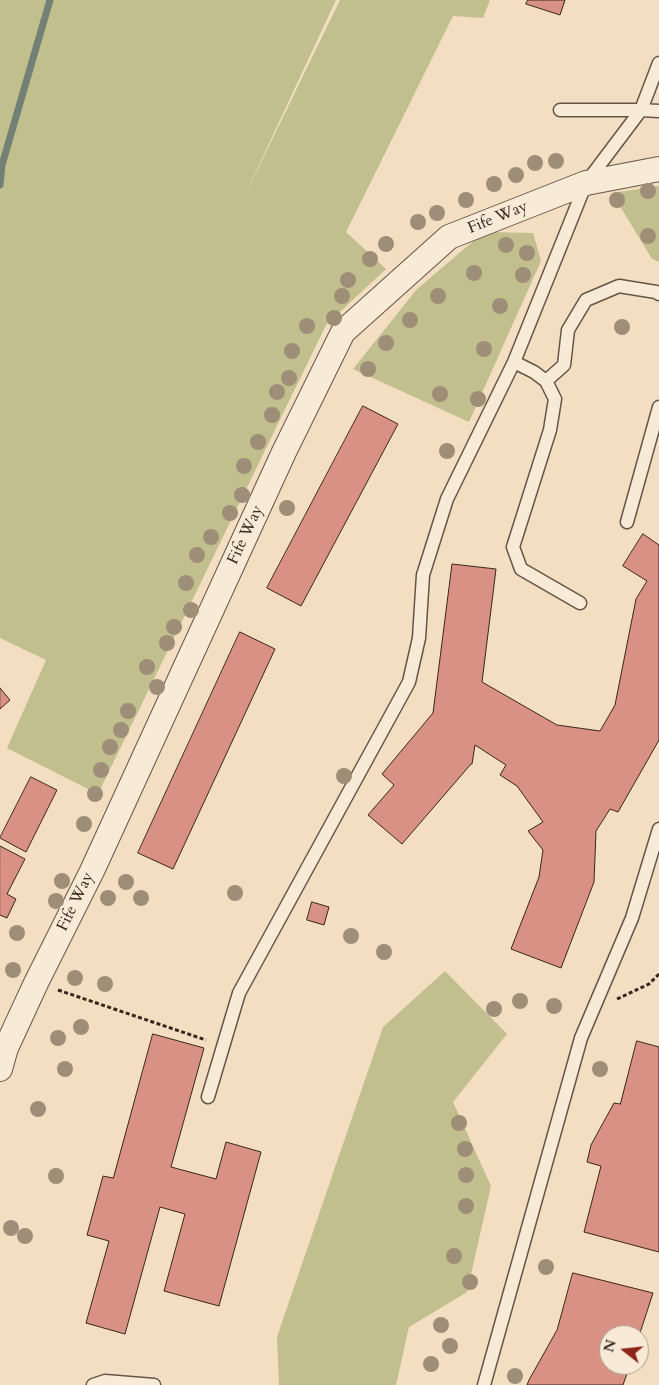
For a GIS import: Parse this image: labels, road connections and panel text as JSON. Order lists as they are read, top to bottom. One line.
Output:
{"streets":{"street":["Fife Way"]},"north":"left"}
